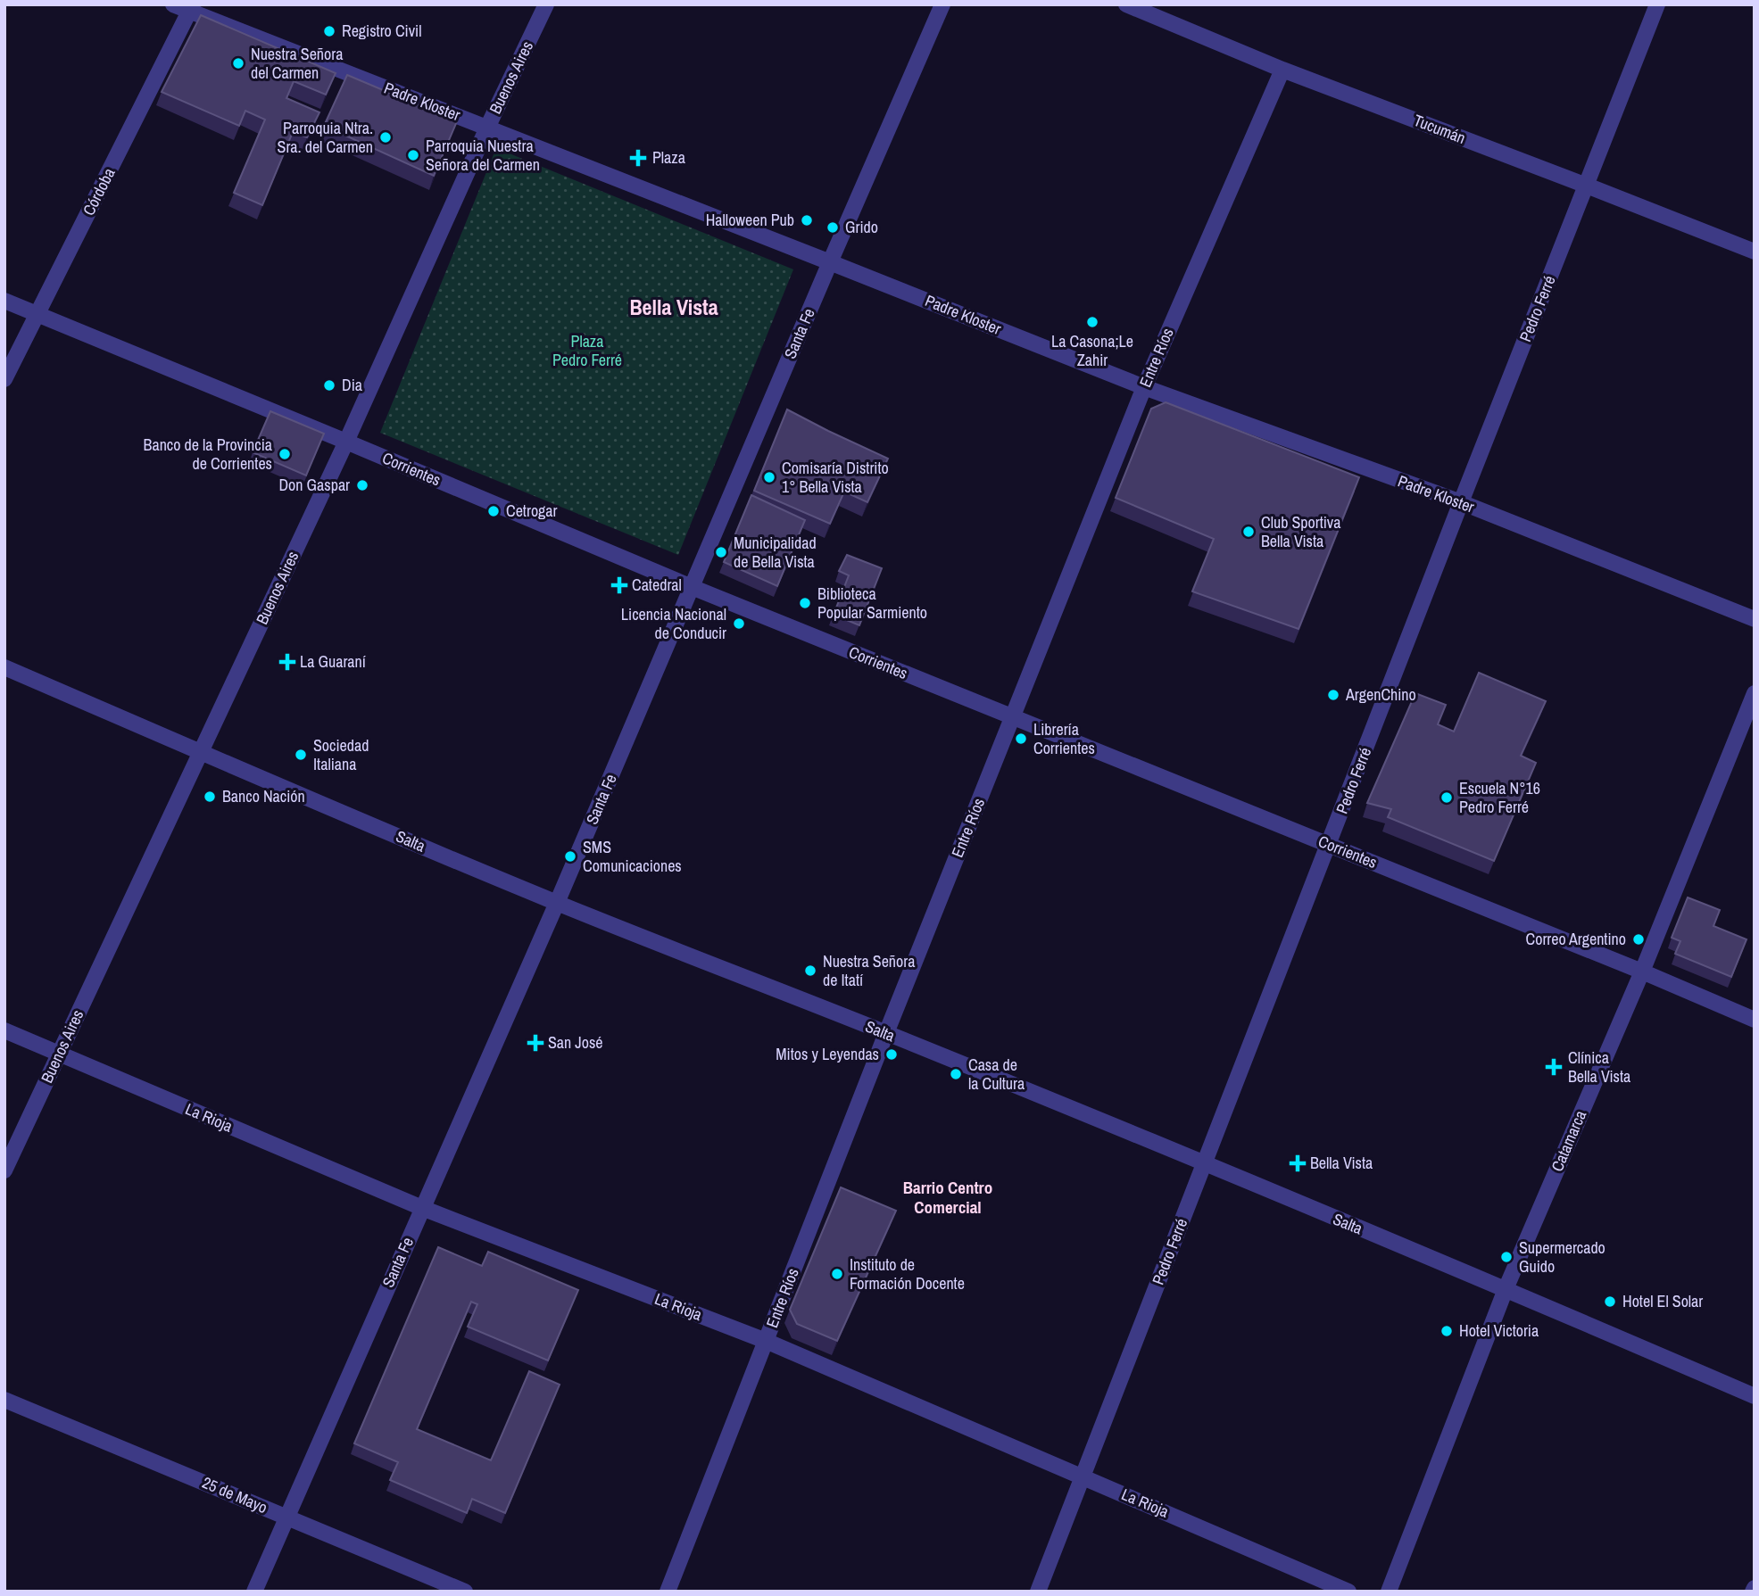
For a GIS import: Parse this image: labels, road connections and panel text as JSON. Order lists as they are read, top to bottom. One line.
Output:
{"streets":{"street":["Buenos Aires","Padre Kloster","Tucumán","Córdoba","Pedro Ferré","Santa Fe","Entre Ríos","Corrientes","Salta","La Rioja","Catamarca","25 de Mayo"]},"crossings":[["Buenos Aires","Padre Kloster"],["Buenos Aires","Corrientes"],["Buenos Aires","Salta"],["Buenos Aires","La Rioja"],["Padre Kloster","Córdoba"],["Padre Kloster","Pedro Ferré"],["Padre Kloster","Santa Fe"],["Padre Kloster","Entre Ríos"],["Tucumán","Pedro Ferré"],["Tucumán","Entre Ríos"],["Córdoba","Corrientes"],["Pedro Ferré","Corrientes"],["Pedro Ferré","Salta"],["Pedro Ferré","La Rioja"],["Santa Fe","Corrientes"],["Santa Fe","Salta"],["Santa Fe","La Rioja"],["Santa Fe","25 de Mayo"],["Entre Ríos","Corrientes"],["Entre Ríos","Salta"],["Entre Ríos","La Rioja"],["Corrientes","Catamarca"],["Salta","Catamarca"]],"districts":["Bella Vista","Barrio Centro Comercial"],"parks":["Plaza Pedro Ferré"],"places":{"other":["Registro Civil","Nuestra Señora del Carmen","Parroquia Ntra. Sra. del Carmen","Parroquia Nuestra Señora del Carmen","Halloween Pub","Grido","La Casona;Le Zahir","Dia","Banco de la Provincia de Corrientes","Comisaría Distrito 1° Bella Vista","Don Gaspar","Cetrogar","Club Sportiva Bella Vista","Municipalidad de Bella Vista","Biblioteca Popular Sarmiento","Licencia Nacional de Conducir","ArgenChino","Librería Corrientes","Sociedad Italiana","Banco Nación","Escuela N°16 Pedro Ferré","SMS Comunicaciones","Correo Argentino","Nuestra Señora de Itatí","Mitos y Leyendas","Casa de la Cultura","Supermercado Guido","Instituto de Formación Docente","Hotel El Solar","Hotel Victoria"],"health":["Plaza","Catedral","La Guaraní","San José","Clínica Bella Vista","Bella Vista"]}}
